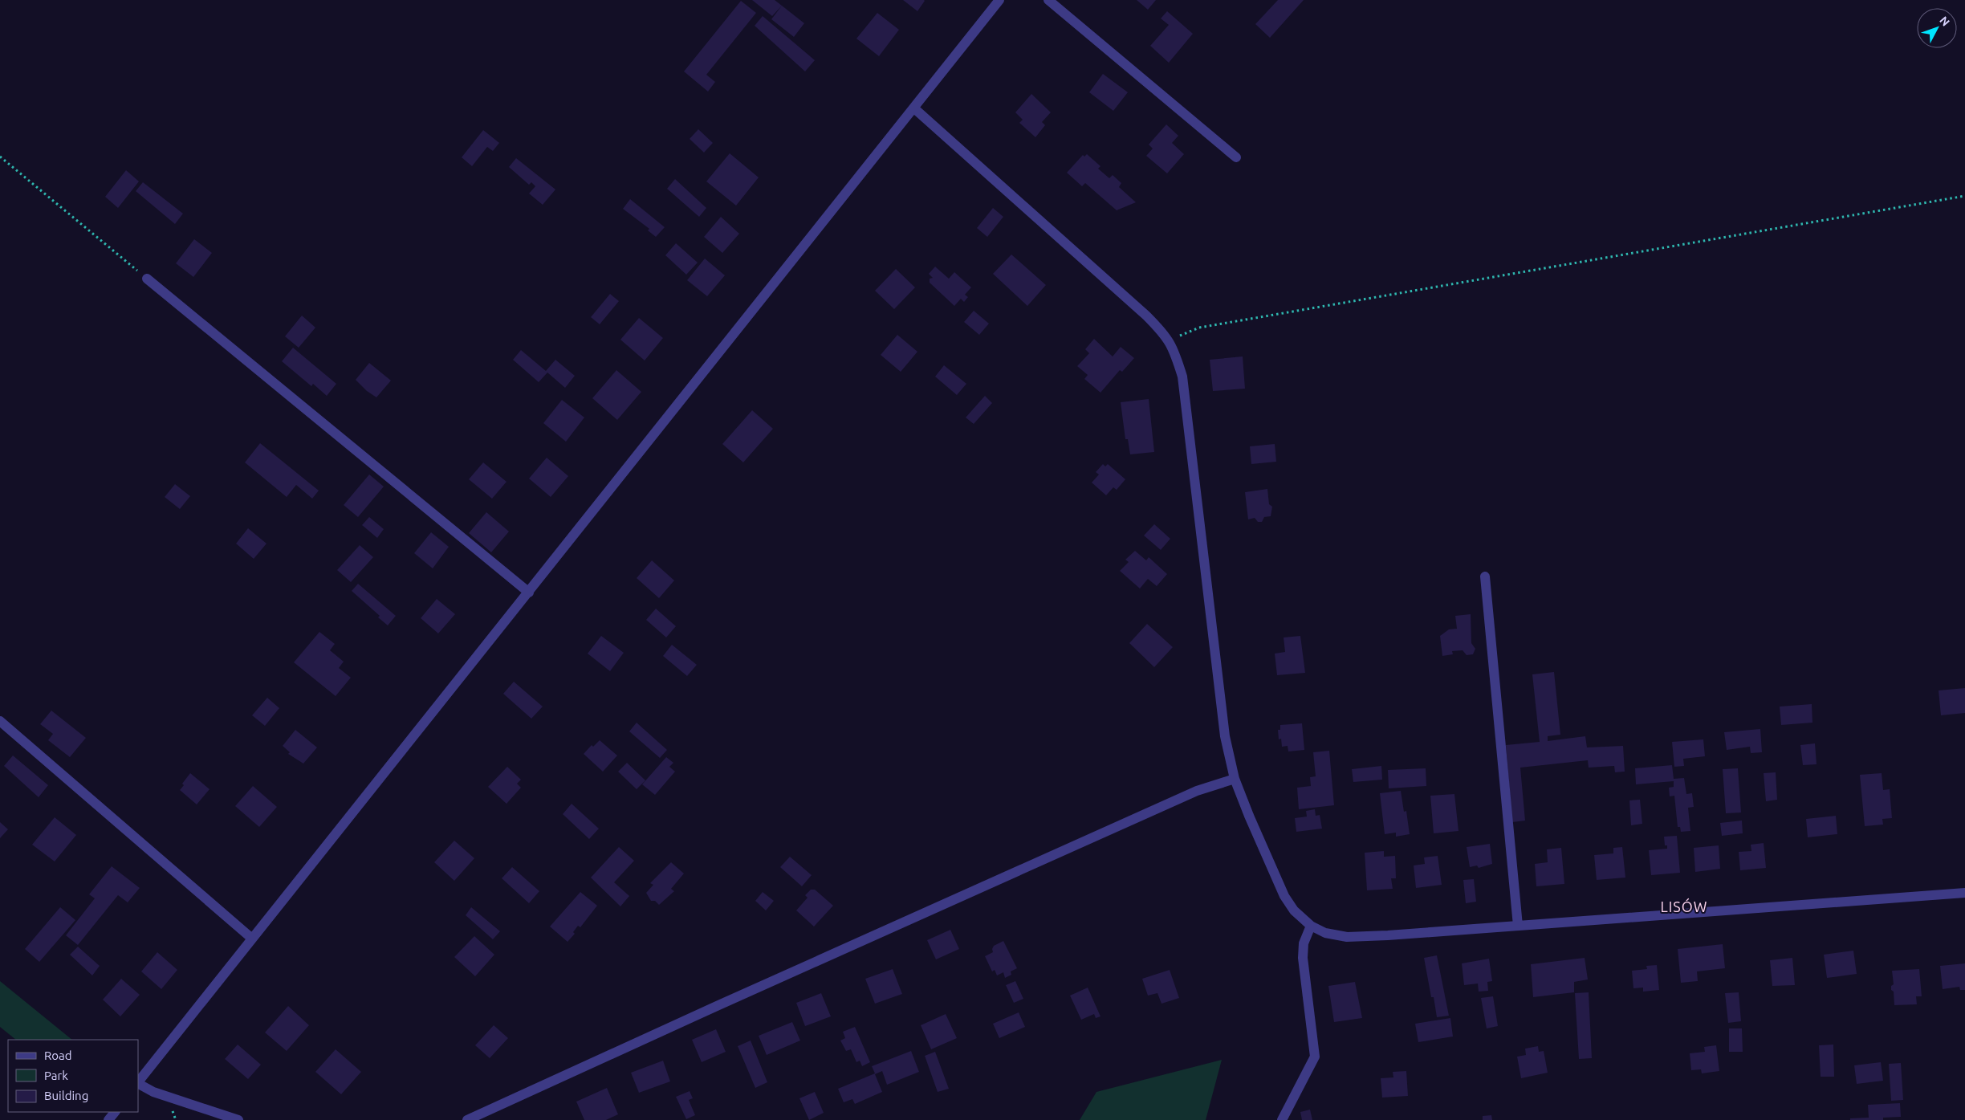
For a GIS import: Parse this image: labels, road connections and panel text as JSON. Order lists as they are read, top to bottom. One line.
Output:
{"districts":["LISÓW"],"legend":["Road","Park","Building"],"north":"top right"}
